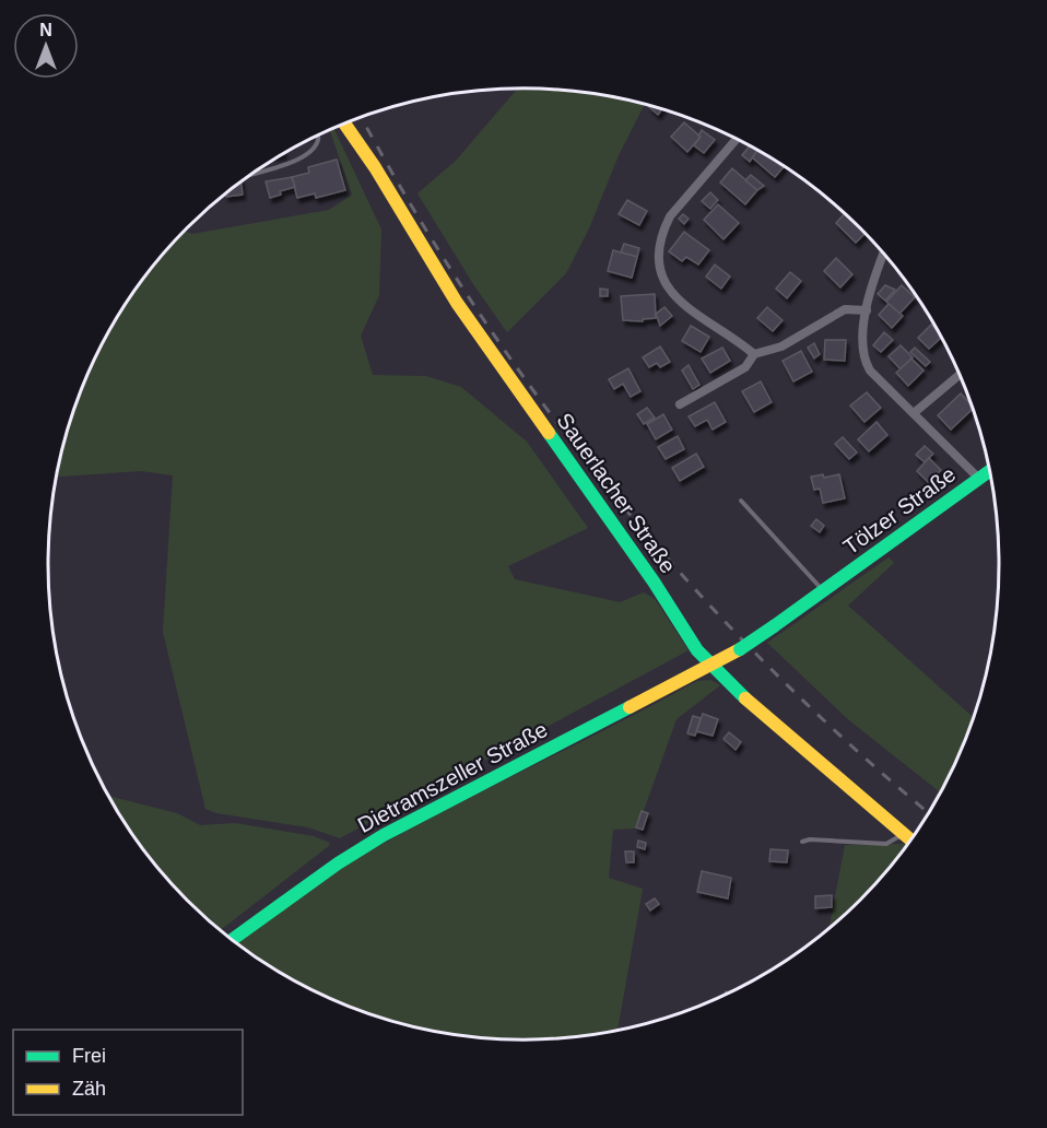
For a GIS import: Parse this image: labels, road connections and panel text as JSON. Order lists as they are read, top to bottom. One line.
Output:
{"streets":{"street":["Sauerlacher Straße","Tölzer Straße","Dietramszeller Straße"]},"crossings":[["Sauerlacher Straße","Tölzer Straße"],["Sauerlacher Straße","Dietramszeller Straße"],["Tölzer Straße","Dietramszeller Straße"]],"legend":["Frei","Zäh"],"north":"top"}
